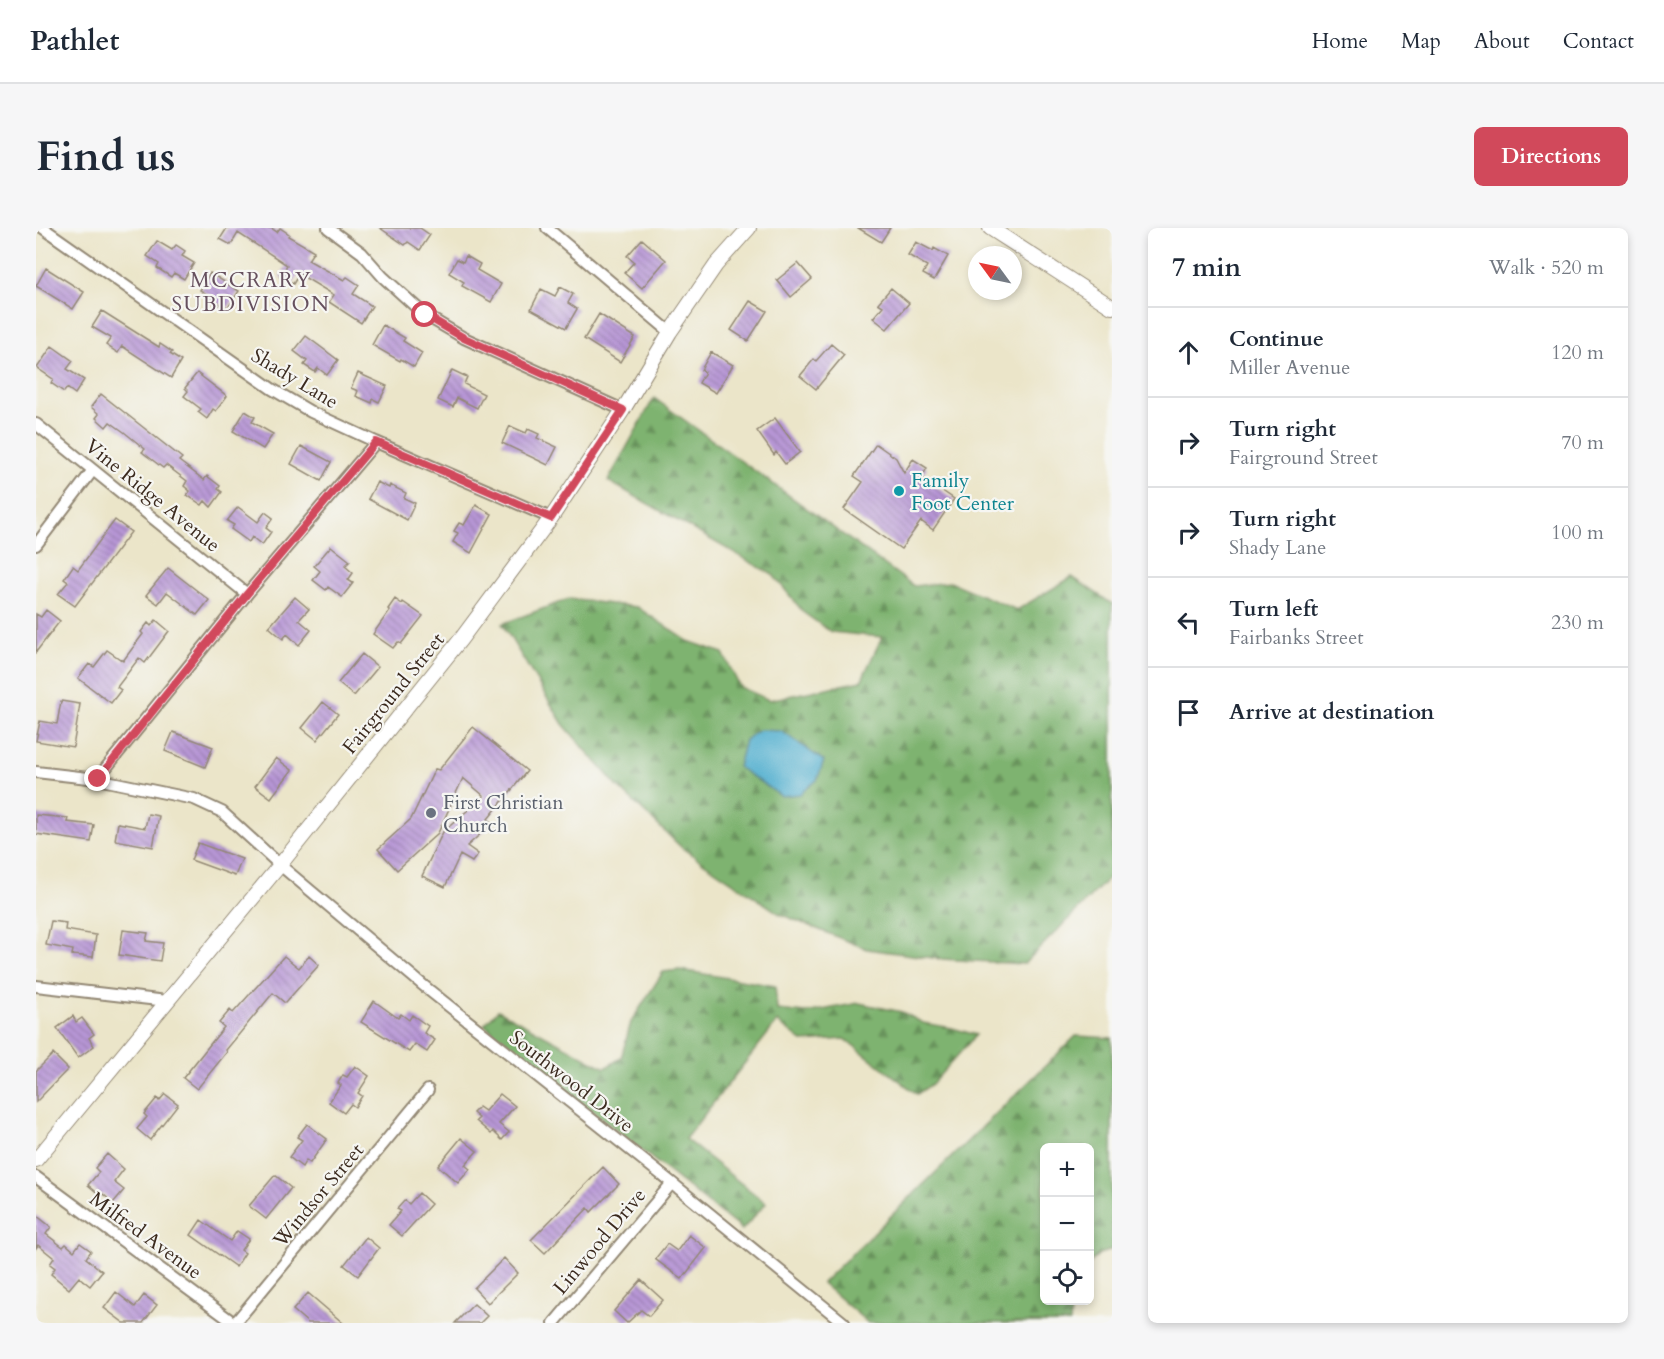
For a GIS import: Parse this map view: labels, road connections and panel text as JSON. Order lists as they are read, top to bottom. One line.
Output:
{"streets":{"street":["Shady Lane","Vine Ridge Avenue","Fairground Street","Southwood Drive","Windsor Street","Milfred Avenue","Linwood Drive"]},"crossings":[["Shady Lane","Fairground Street"],["Fairground Street","Southwood Drive"],["Southwood Drive","Linwood Drive"],["Windsor Street","Milfred Avenue"]],"districts":["MCCRARY SUBDIVISION"],"places":["Family Foot Center","First Christian Church"],"north":"top left","page":{"header":"Pathlet","nav":["Home","Map","About","Contact"],"buttons":"Directions","title":"Find us","heading":["7 min","Walk · 520 m"],"list":[["Continue","Miller Avenue","120 m"],["Turn right","Fairground Street","70 m"],["Turn right","Shady Lane","100 m"],["Turn left","Fairbanks Street","230 m"],"Arrive at destination"],"map_buttons":["+","−"]}}
